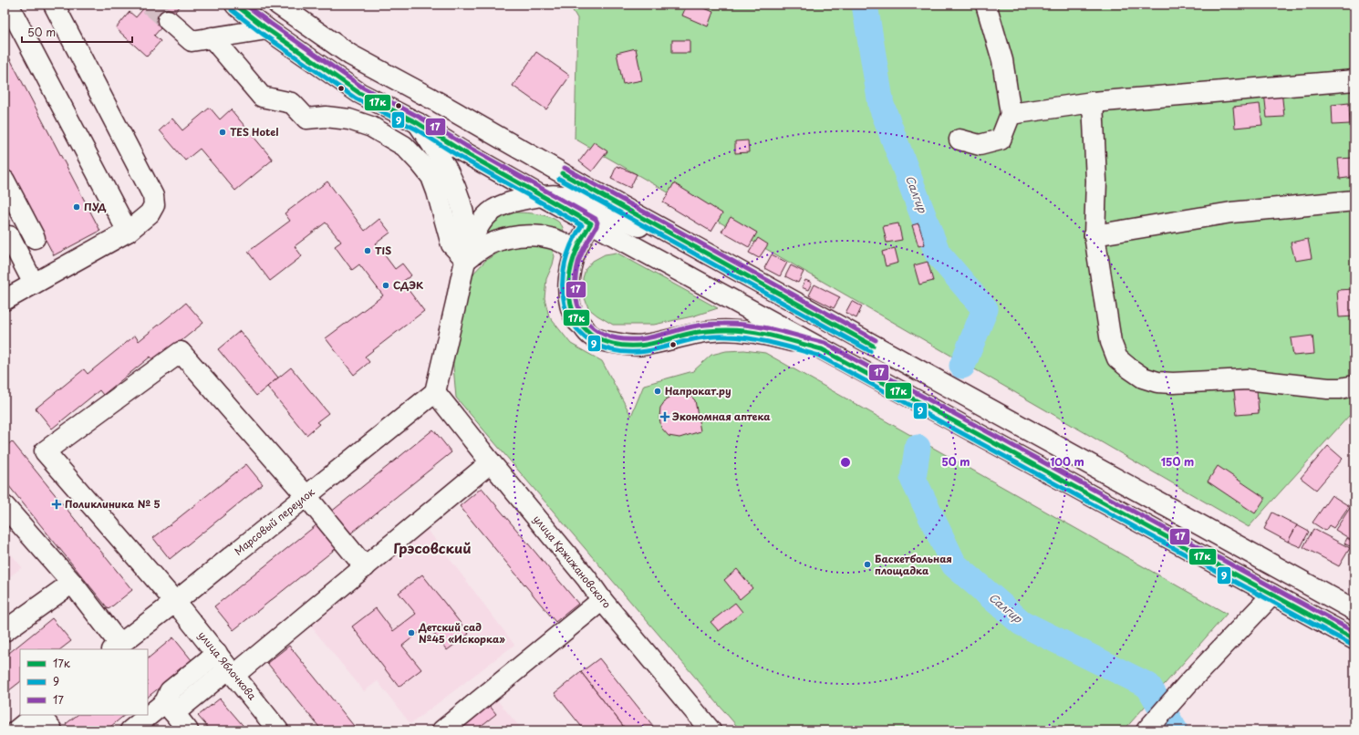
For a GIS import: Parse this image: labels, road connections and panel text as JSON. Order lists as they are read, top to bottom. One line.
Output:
{"streets":{"main road":["Марсовый переулок","улица Кржижановского","улица Яблочкова"]},"crossings":[["Марсовый переулок","улица Кржижановского"],["Марсовый переулок","улица Яблочкова"]],"districts":["Грэсовский"],"water":["Салгир"],"places":{"other":["TES Hotel","ПУД","TIS","СДЭК","Напрокат.ру","Баскетбольная площадка","Детский сад №45 «Искорка»"],"health":["Экономная аптека","Поликлиника № 5"]},"lines":["transit line 17к","transit line 17","transit line 9"],"legend":["17к","9","17"],"scale_bar":"50 m","rings":["50 m","100 m","150 m"]}
